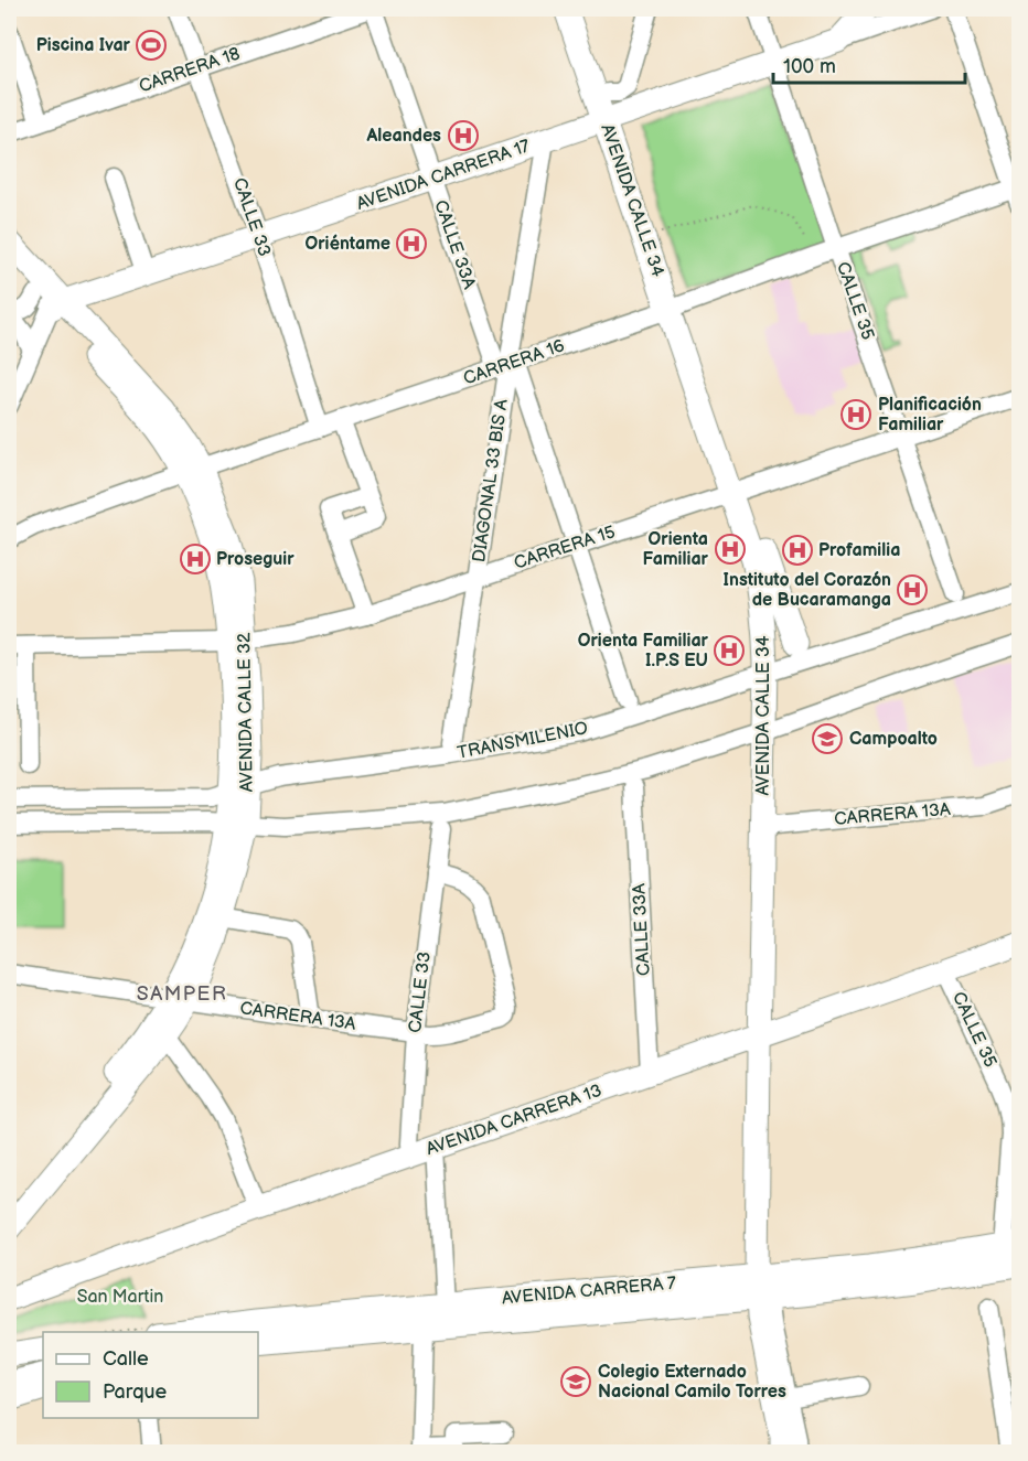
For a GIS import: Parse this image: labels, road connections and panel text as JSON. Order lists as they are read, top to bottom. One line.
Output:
{"streets":{"main road":["AVENIDA CARRERA 17","AVENIDA CALLE 34","AVENIDA CALLE 32","AVENIDA CARRERA 13","AVENIDA CARRERA 7"],"street":["CARRERA 18","CALLE 33","CALLE 33A","CALLE 35","CARRERA 16","DIAGONAL 33 BIS A","CARRERA 15","TRANSMILENIO","CARRERA 13A"]},"crossings":[["CARRERA 18","CALLE 33"],["CARRERA 18","CALLE 33A"],["AVENIDA CARRERA 17","AVENIDA CALLE 34"],["AVENIDA CARRERA 17","CALLE 33"],["AVENIDA CARRERA 17","CALLE 33A"],["AVENIDA CARRERA 17","CALLE 35"],["AVENIDA CARRERA 17","DIAGONAL 33 BIS A"],["AVENIDA CARRERA 17","AVENIDA CALLE 32"],["AVENIDA CALLE 34","CARRERA 16"],["AVENIDA CALLE 34","CARRERA 15"],["AVENIDA CALLE 34","TRANSMILENIO"],["AVENIDA CALLE 34","CARRERA 13A"],["AVENIDA CALLE 34","AVENIDA CARRERA 13"],["AVENIDA CALLE 34","AVENIDA CARRERA 7"],["CALLE 33","CARRERA 16"],["CALLE 33","CARRERA 13A"],["CALLE 33","AVENIDA CARRERA 13"],["CALLE 33A","CARRERA 16"],["CALLE 33A","DIAGONAL 33 BIS A"],["CALLE 33A","CARRERA 15"],["CALLE 33A","AVENIDA CARRERA 13"],["CALLE 35","CARRERA 16"],["CALLE 35","CARRERA 15"],["CALLE 35","AVENIDA CARRERA 13"],["CALLE 35","AVENIDA CARRERA 7"],["CARRERA 16","DIAGONAL 33 BIS A"],["CARRERA 16","AVENIDA CALLE 32"],["DIAGONAL 33 BIS A","CARRERA 15"],["CARRERA 15","AVENIDA CALLE 32"],["AVENIDA CALLE 32","TRANSMILENIO"],["AVENIDA CALLE 32","CARRERA 13A"]],"districts":["SAMPER"],"parks":["San Martin"],"places":{"sports":["Piscina Ivar"],"hospital":["Aleandes","Oriéntame","Planificación Familiar","Orienta Familiar","Profamilia","Proseguir","Instituto del Corazón de Bucaramanga","Orienta Familiar I.P.S EU"],"school or university":["Campoalto","Colegio Externado Nacional Camilo Torres"]},"legend":["Calle","Parque"],"scale_bar":"100 m"}
